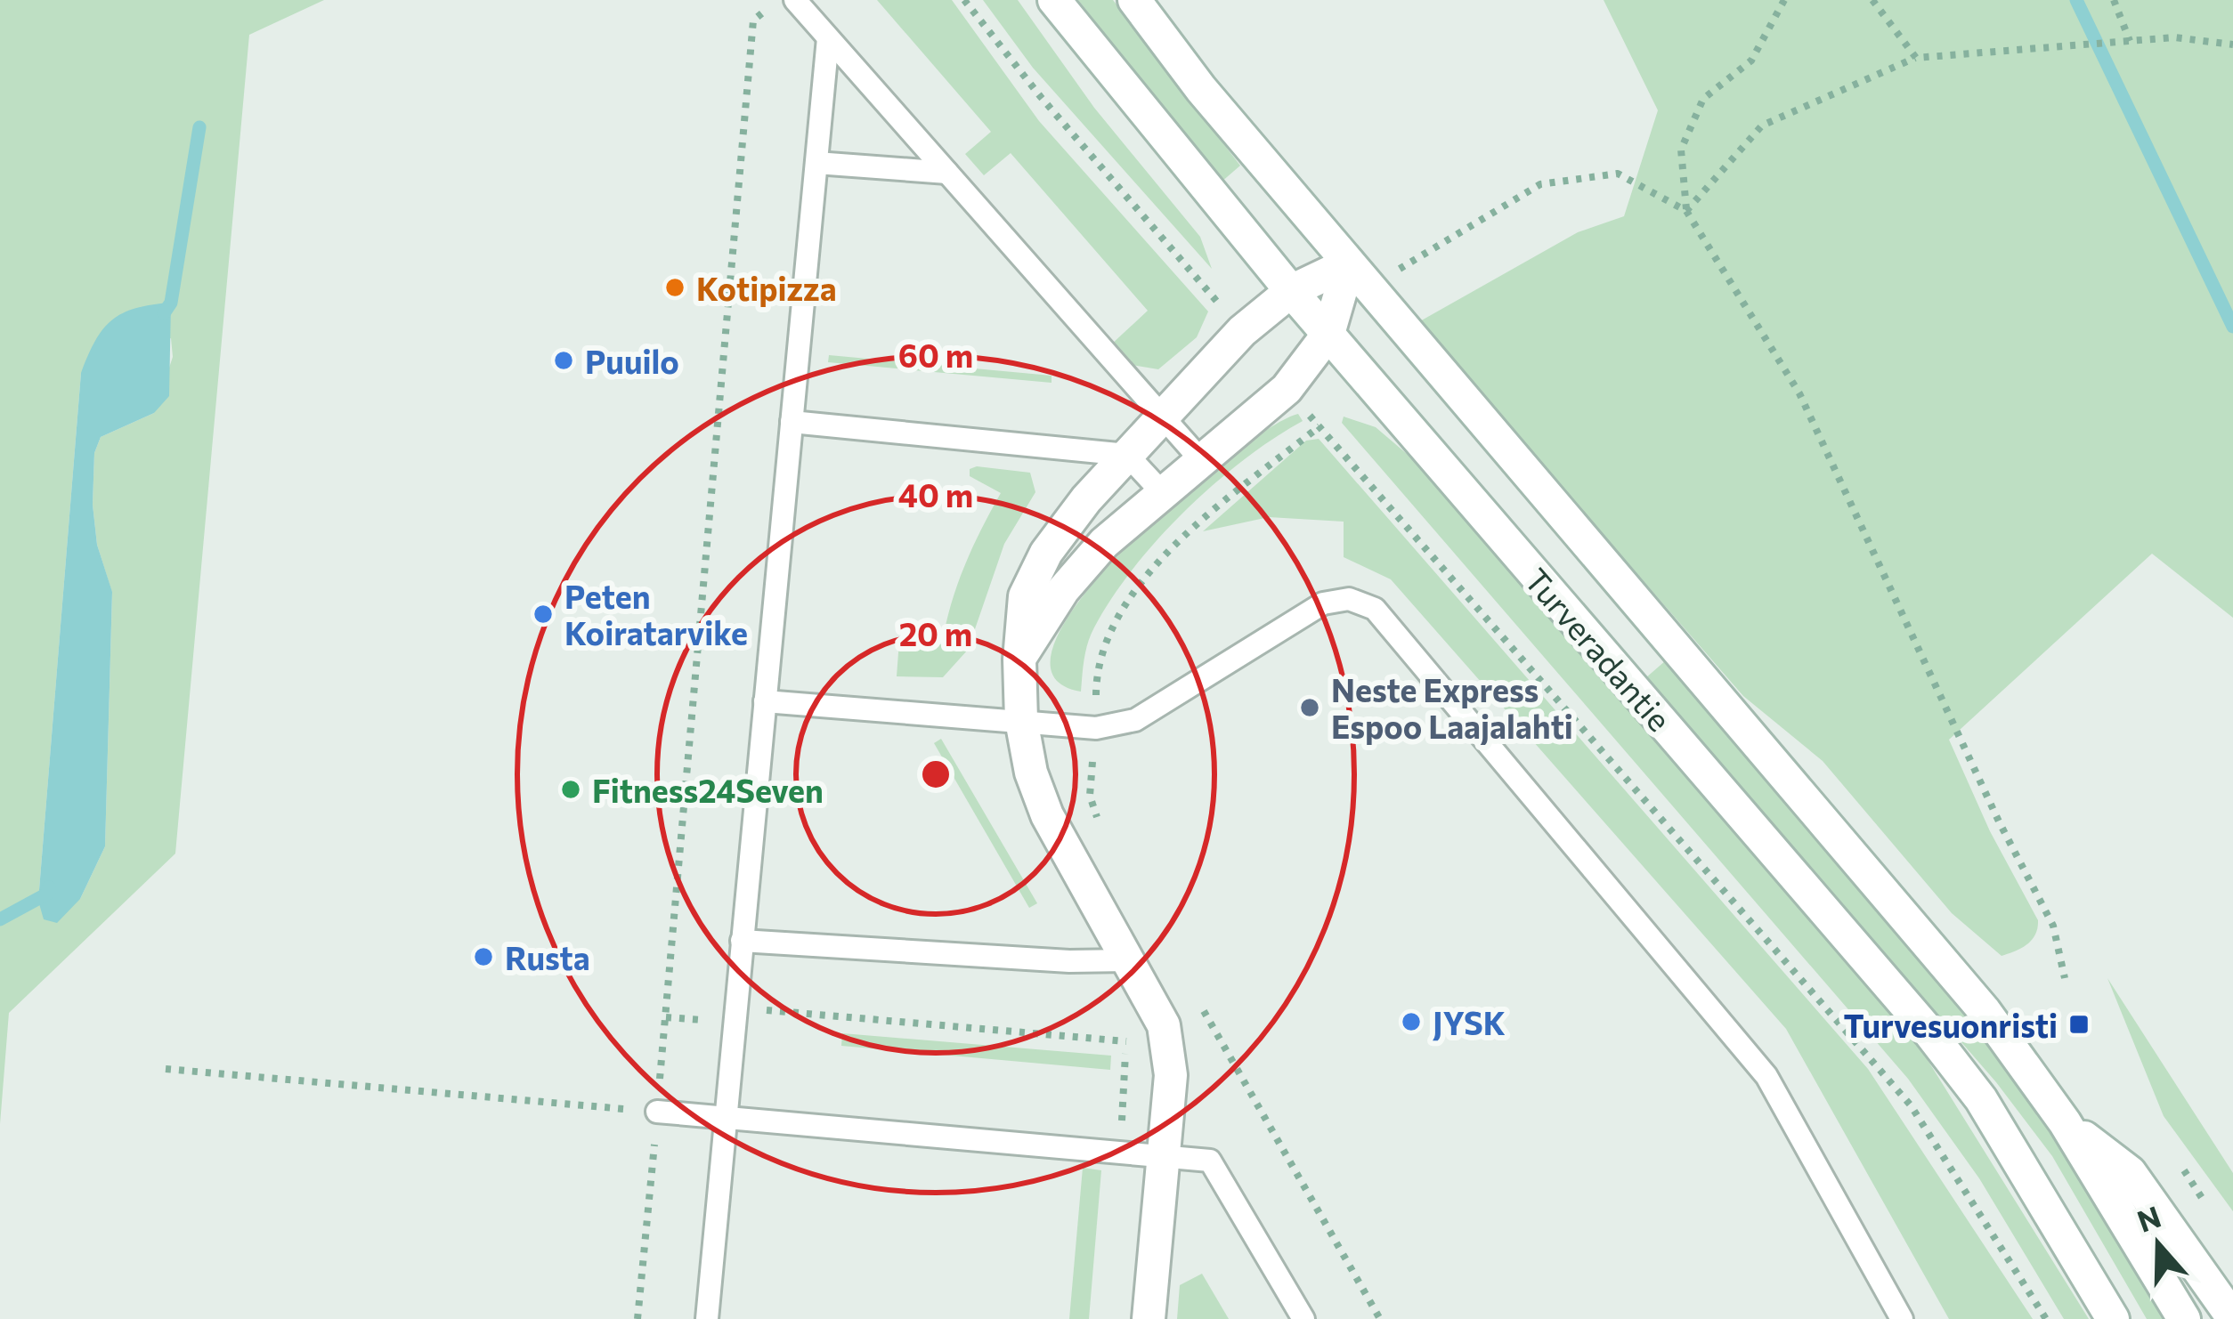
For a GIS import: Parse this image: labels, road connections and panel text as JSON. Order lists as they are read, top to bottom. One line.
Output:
{"streets":{"main road":["Turveradantie"]},"places":{"other":["Kotipizza","Puuilo","Peten Koiratarvike","Neste Express Espoo Laajalahti","Fitness24Seven","Rusta","JYSK"],"transit":["Turvesuonristi"]},"north":"top","rings":["60 m","40 m","20 m"]}
